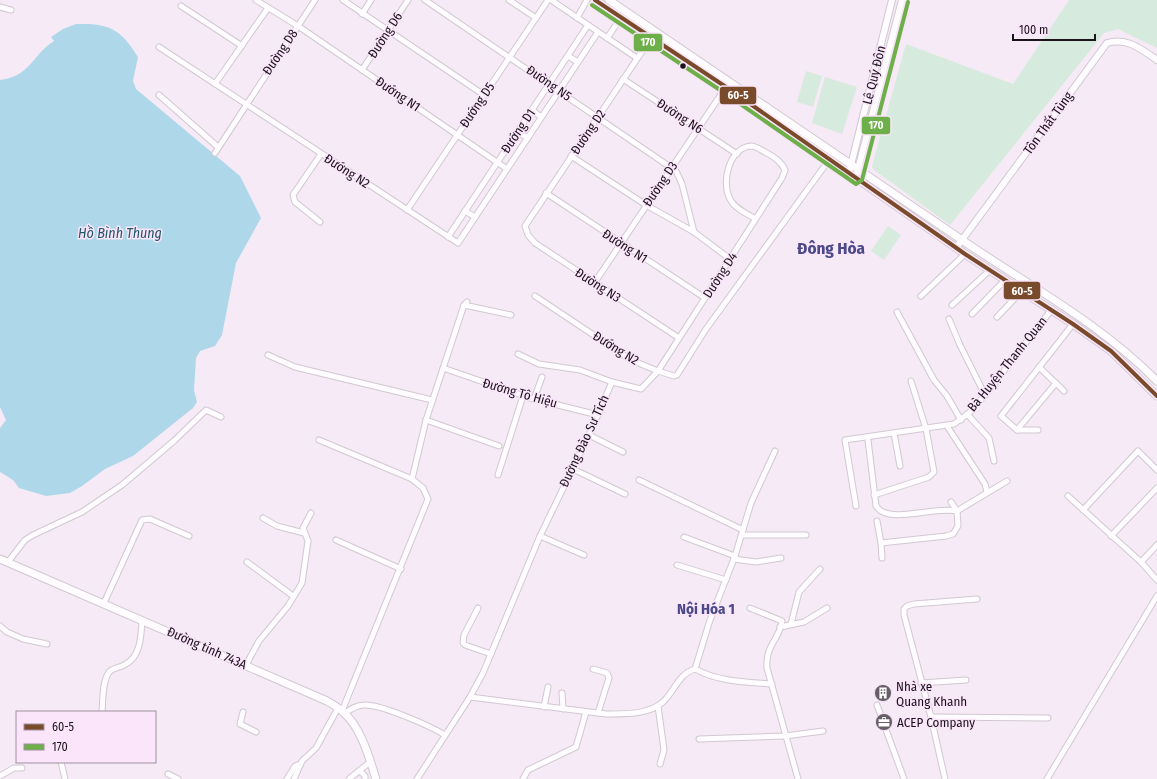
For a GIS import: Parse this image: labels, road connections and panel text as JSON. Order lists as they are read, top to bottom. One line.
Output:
{"streets":{"main road":["Đường tỉnh 743A"],"street":["Đường D6","Đường D8","Lê Quý Đôn","Đường N5","Đướng N1","Đướng D5","Đường N6","Tôn Thất Tùng","Đướng D1","Đường D2","Đướng N2","Đường D3","Đường N1","Dường D4","Đường N3","Bà Huyện Thanh Quan","Đường Tô Hiệu","Đường Đào Sư Tích"]},"crossings":[["Đường D6","Đướng N1"],["Đường D8","Đướng N1"],["Đường D8","Đướng N2"],["Đường N5","Đướng D5"],["Đường N5","Đướng D1"],["Đường N5","Đường D2"],["Đường N5","Đường D3"],["Đướng N1","Đướng D5"],["Đướng N1","Đướng D1"],["Đướng D5","Đướng N2"],["Đường N6","Đường D2"],["Đường N6","Đường D3"],["Đường N6","Dường D4"],["Đướng D1","Đướng N2"],["Đường D2","Đường N1"],["Đường D2","Đường N3"],["Đướng N2","Dường D4"],["Đướng N2","Đường Đào Sư Tích"],["Đường D3","Đường N1"],["Đường D3","Đường N3"],["Đường N1","Dường D4"],["Dường D4","Đường N3"],["Dường D4","Đường Đào Sư Tích"],["Đường Tô Hiệu","Đường Đào Sư Tích"]],"districts":["Đông Hòa","Nội Hóa 1"],"water":["Hồ Bình Thung"],"places":{"building":["Nhà xe Quang Khanh"],"office":["ACEP Company"]},"lines":["transit line 60-5","transit line 170"],"legend":["60-5","170"],"scale_bar":"100 m"}
